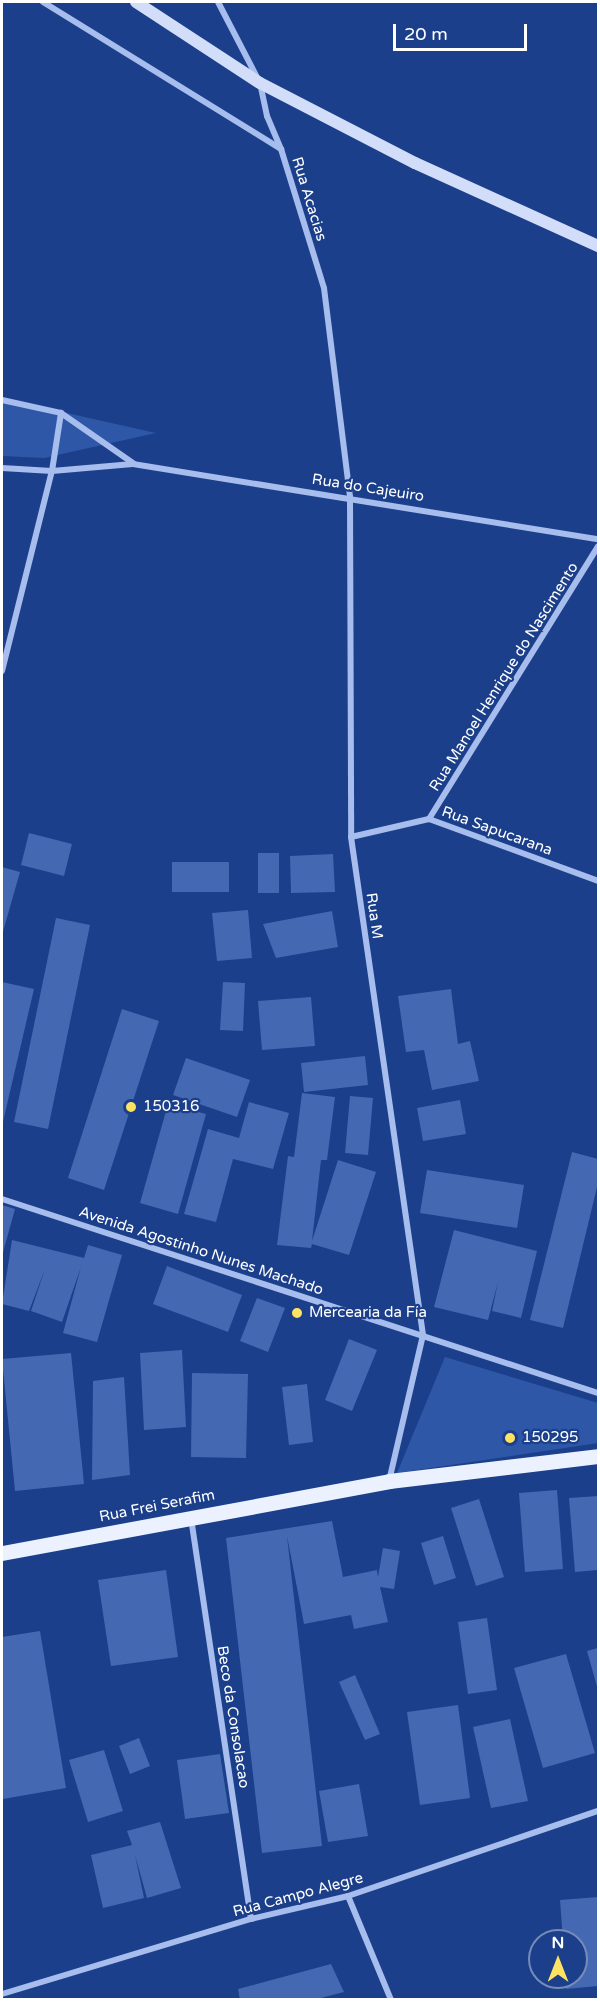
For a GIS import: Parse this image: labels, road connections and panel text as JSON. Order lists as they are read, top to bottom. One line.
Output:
{"streets":{"main road":["Rua Frei Serafim"],"street":["Rua Acacias","Rua do Cajeuiro","Rua Manoel Henrique do Nascimento","Rua Sapucarana","Rua M","Avenida Agostinho Nunes Machado","Beco da Consolacao","Rua Campo Alegre"]},"crossings":[["Rua Acacias","Rua do Cajeuiro"],["Rua Acacias","Rua M"],["Rua do Cajeuiro","Rua M"],["Rua Manoel Henrique do Nascimento","Rua Sapucarana"],["Rua Sapucarana","Rua M"],["Rua M","Avenida Agostinho Nunes Machado"],["Rua Frei Serafim","Beco da Consolacao"],["Beco da Consolacao","Rua Campo Alegre"]],"places":["150316","Mercearia da Fía","150295"],"scale_bar":"20 m","north":"top"}
